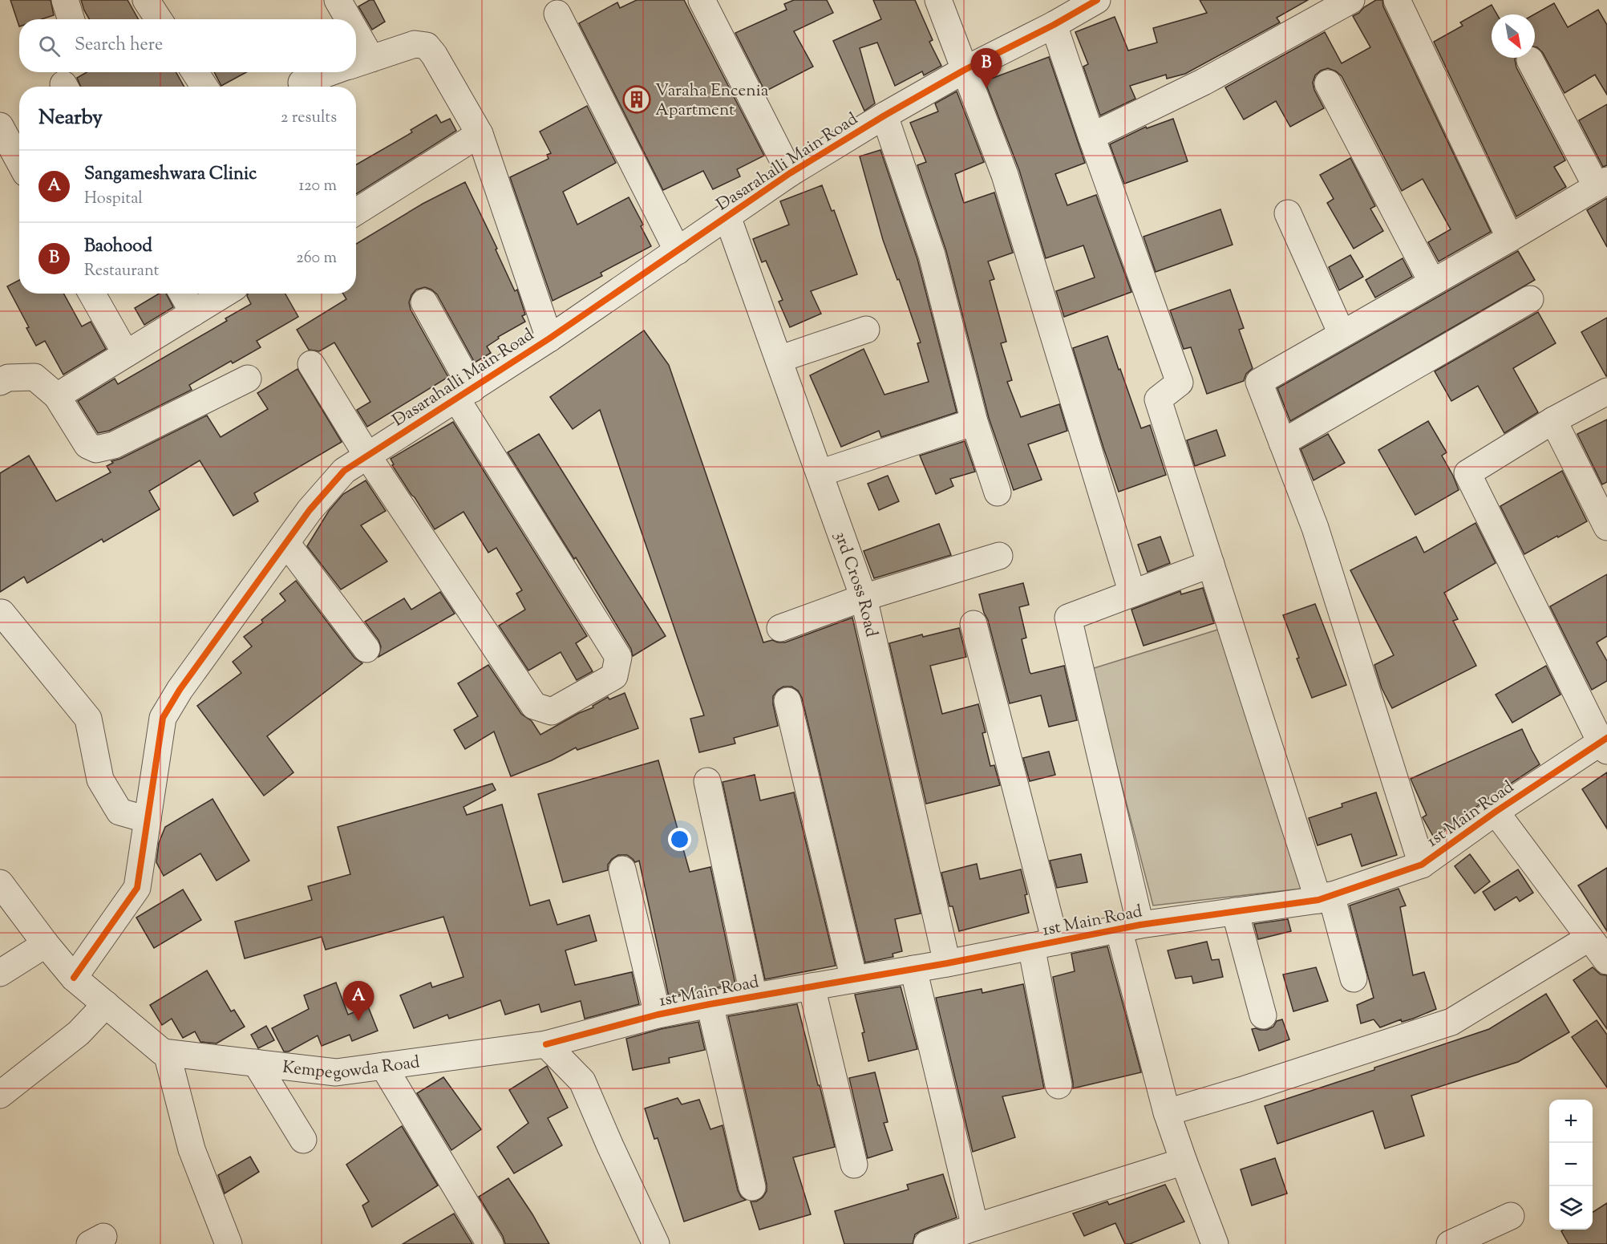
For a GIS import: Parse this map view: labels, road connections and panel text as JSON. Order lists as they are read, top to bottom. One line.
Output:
{"streets":{"street":["Dasarahalli Main Road","3rd Cross Road","1st Main Road","Kempegowda Road"]},"crossings":[["Dasarahalli Main Road","3rd Cross Road"],["Dasarahalli Main Road","Kempegowda Road"],["3rd Cross Road","1st Main Road"],["1st Main Road","Kempegowda Road"]],"places":{"building":["Varaha Encenia Apartment"]},"north":"bottom right","page":{"search":"Search here","pins":["B","A"],"heading":["Nearby","2 results"],"list":[{"mark":"A","name":"Sangameshwara Clinic","note":"Hospital","value":"120 m"},{"mark":"B","name":"Baohood","note":"Restaurant","value":"260 m"}],"map_buttons":["+","−"]}}
